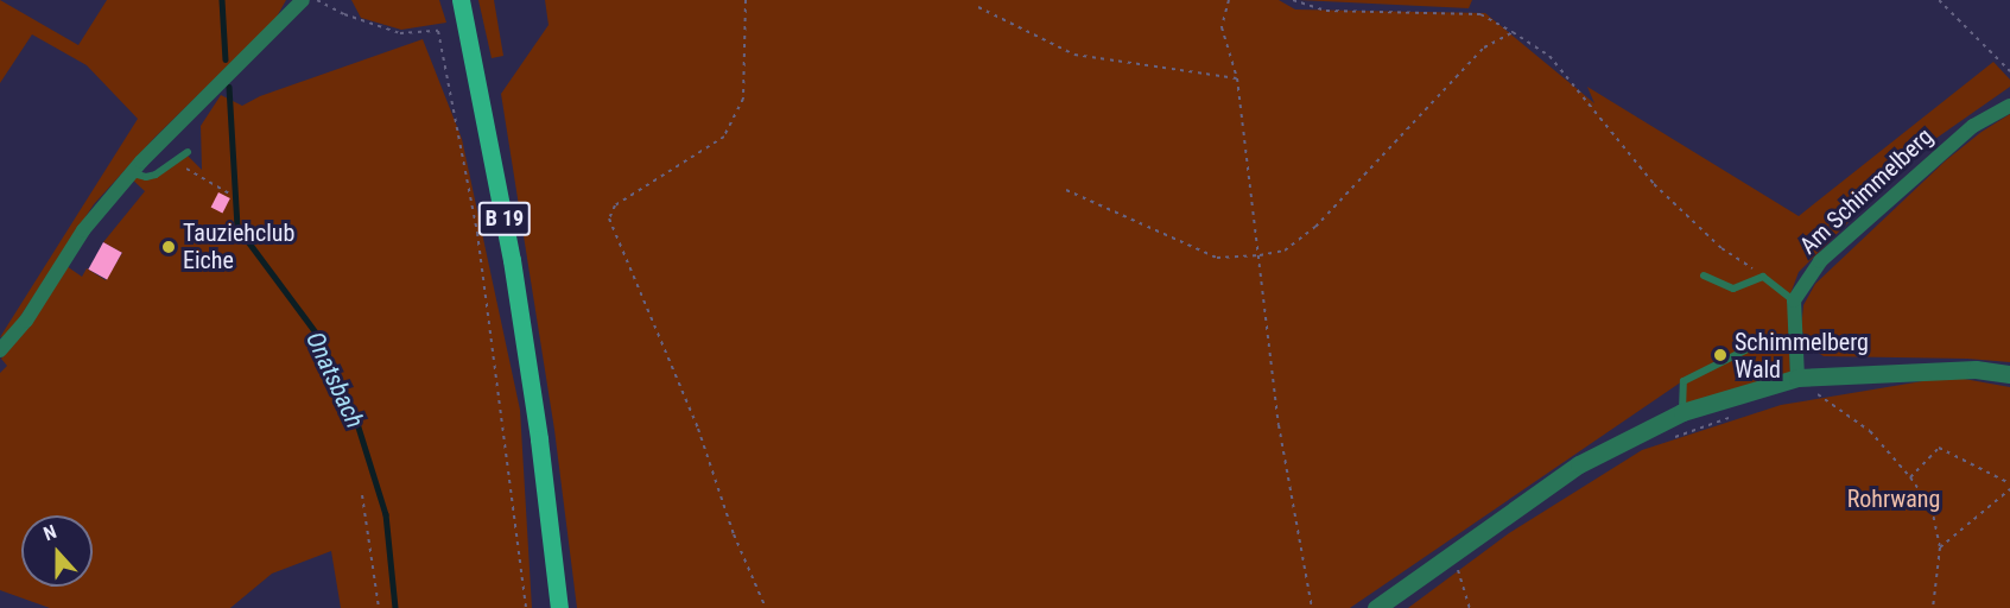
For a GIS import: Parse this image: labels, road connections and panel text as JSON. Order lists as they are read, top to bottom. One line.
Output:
{"streets":{"main road":["B 19"],"street":["Am Schimmelberg"]},"water":["Onatsbach"],"parks":["Rohrwang"],"places":["Tauziehclub Eiche","Schimmelberg Wald"],"north":"top"}
